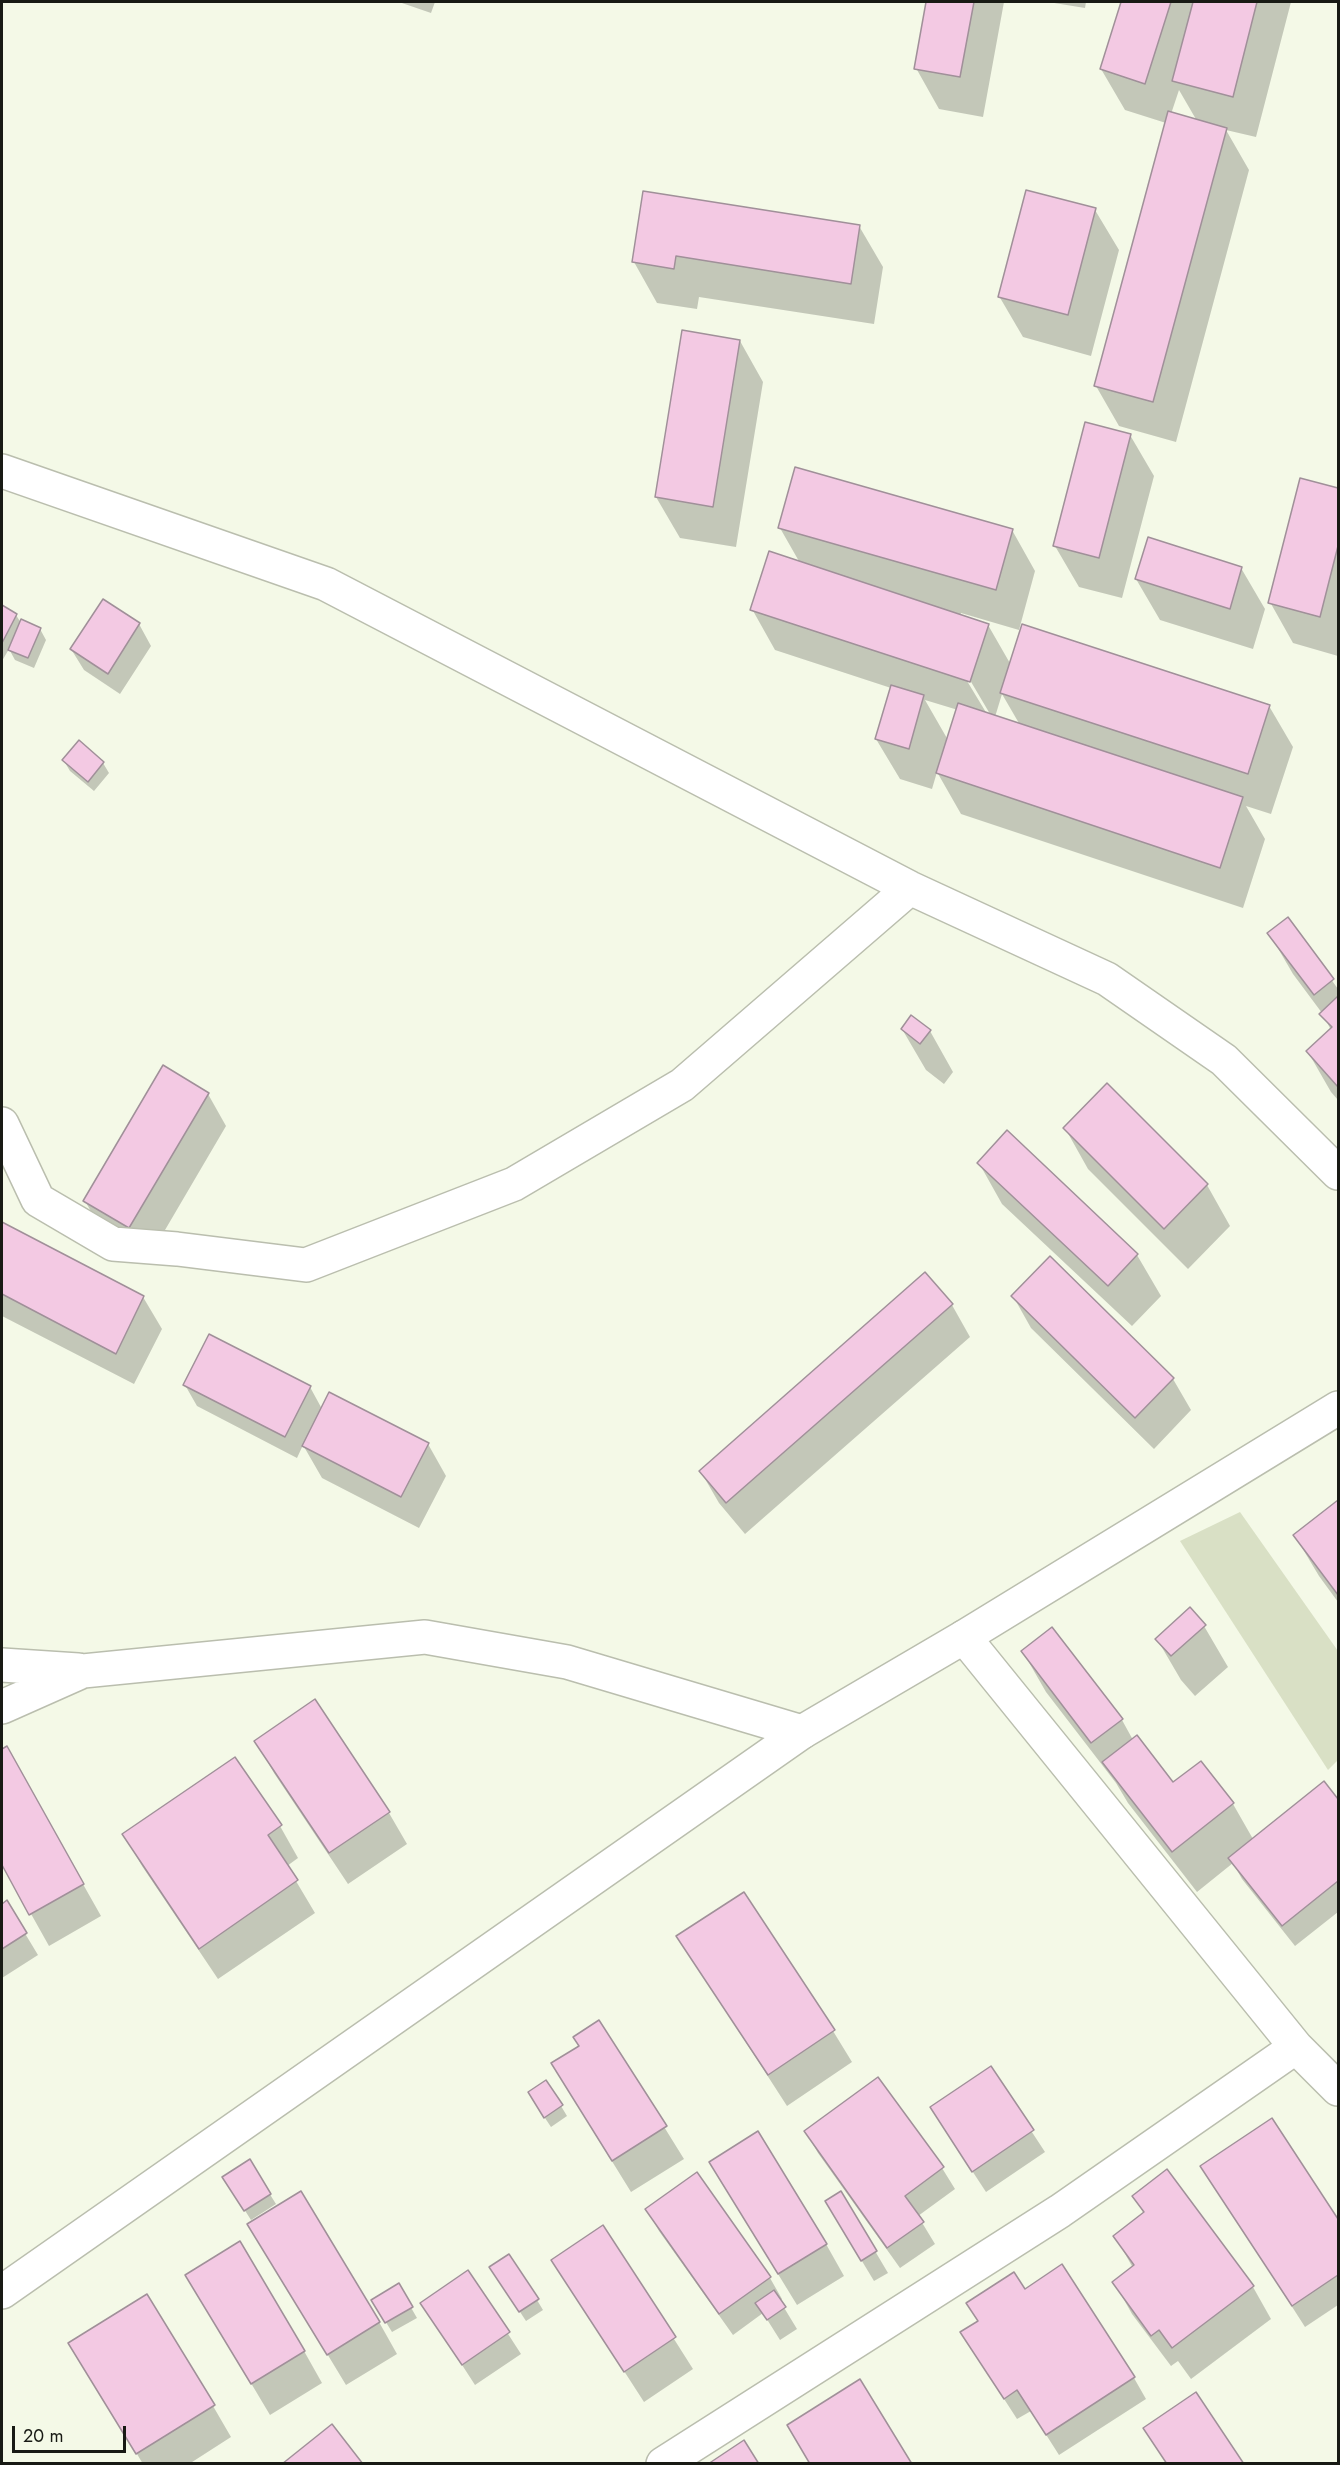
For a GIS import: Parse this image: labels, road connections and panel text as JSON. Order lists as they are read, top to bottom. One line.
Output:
{"scale_bar":"20 m"}
